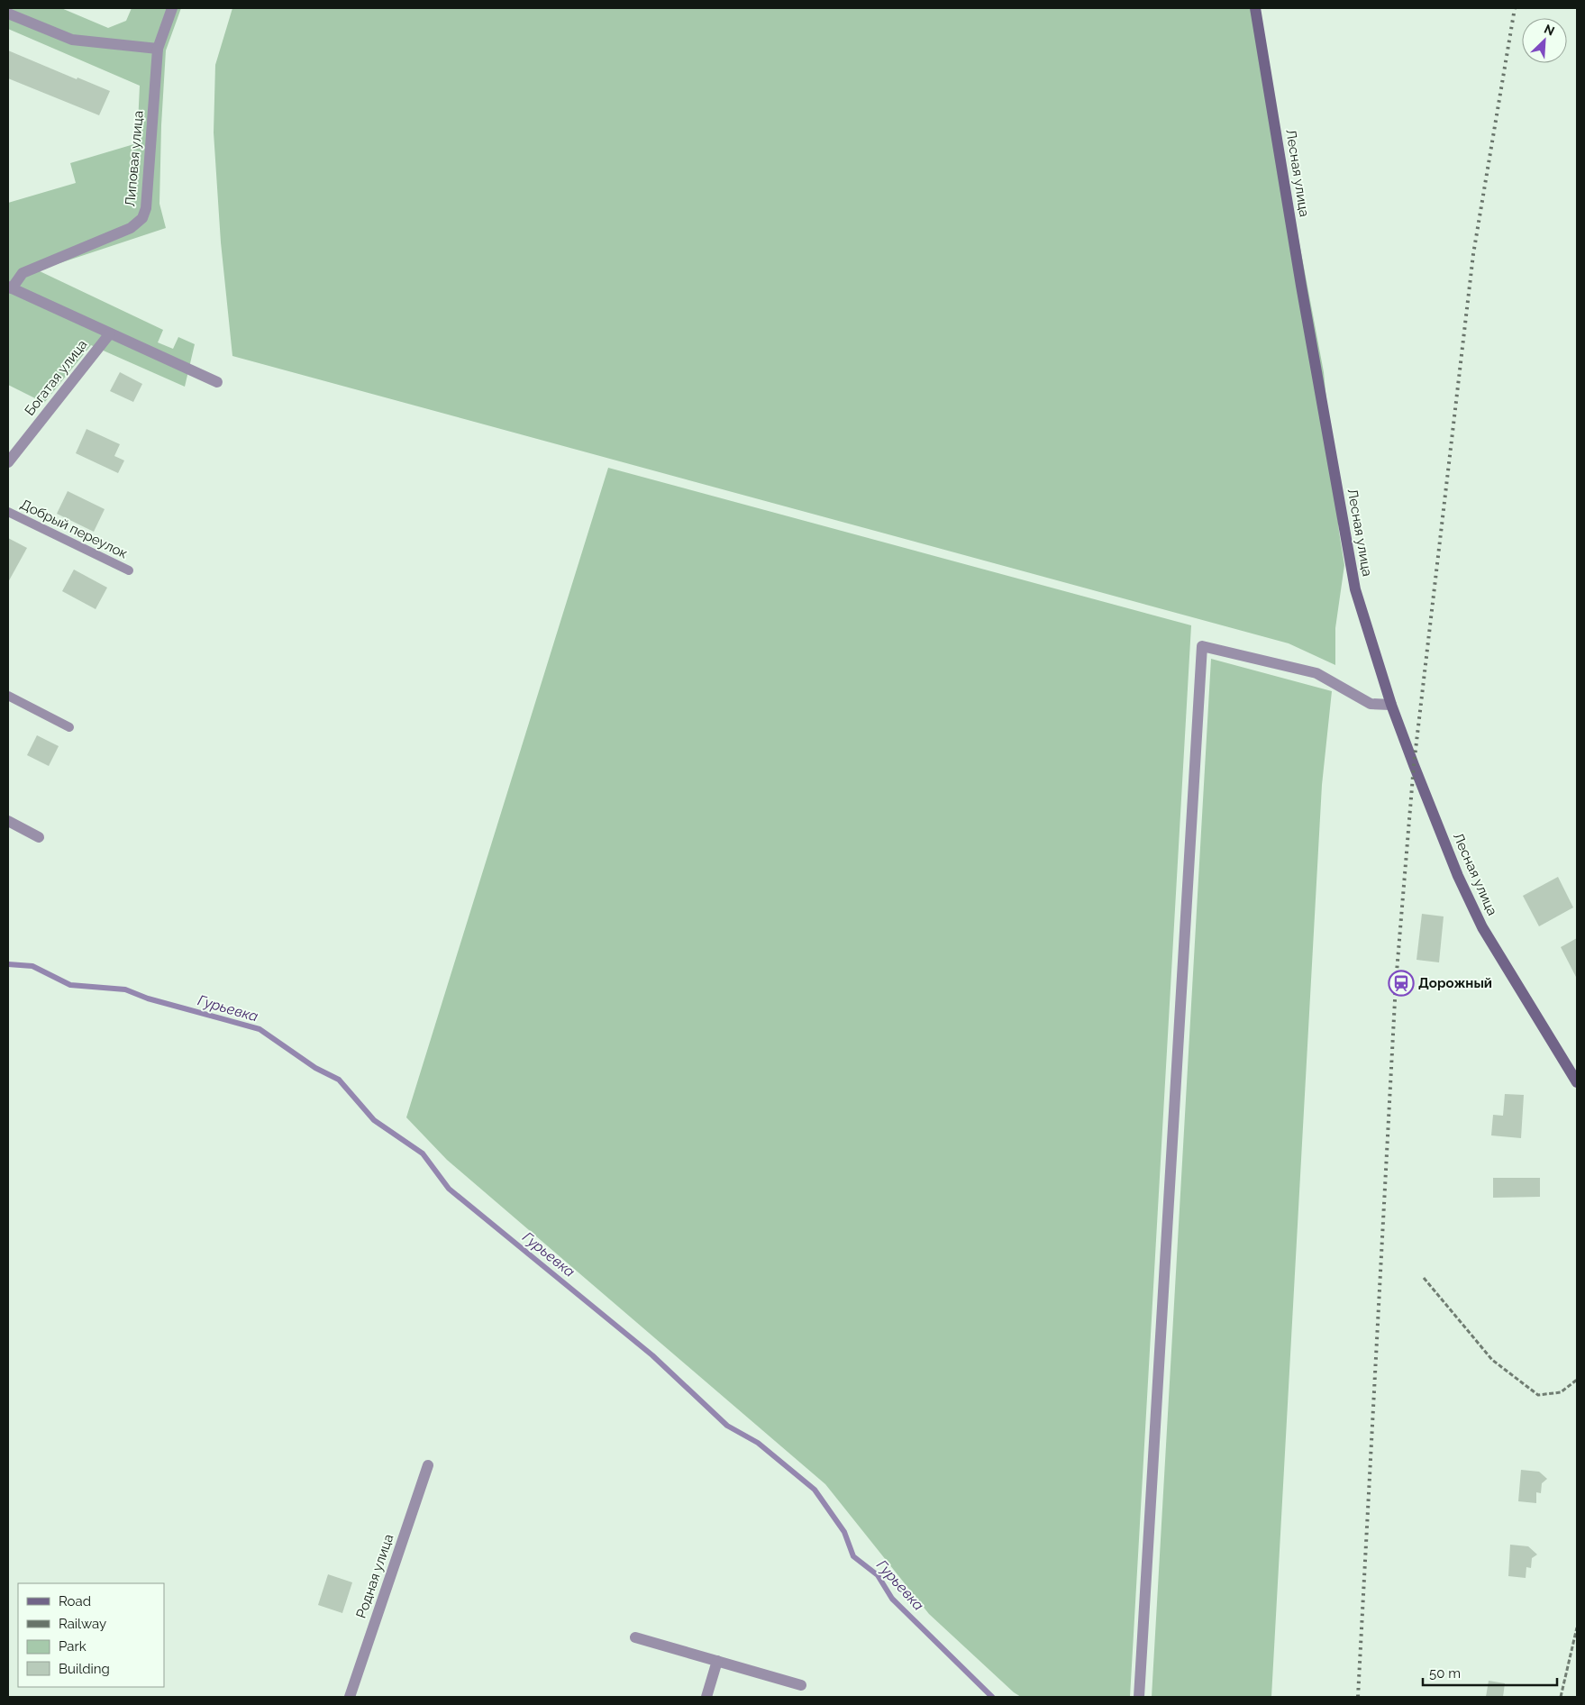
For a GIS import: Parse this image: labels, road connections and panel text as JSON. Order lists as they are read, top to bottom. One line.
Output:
{"streets":{"street":["Липовая улица","Лесная улица","Богатая улица","Родная улица"],"lane":["Добрый переулок"]},"water":["Гурьевка"],"places":{"station":["Дорожный"]},"legend":["Road","Railway","Park","Building"],"scale_bar":"50 m","north":"top right"}
